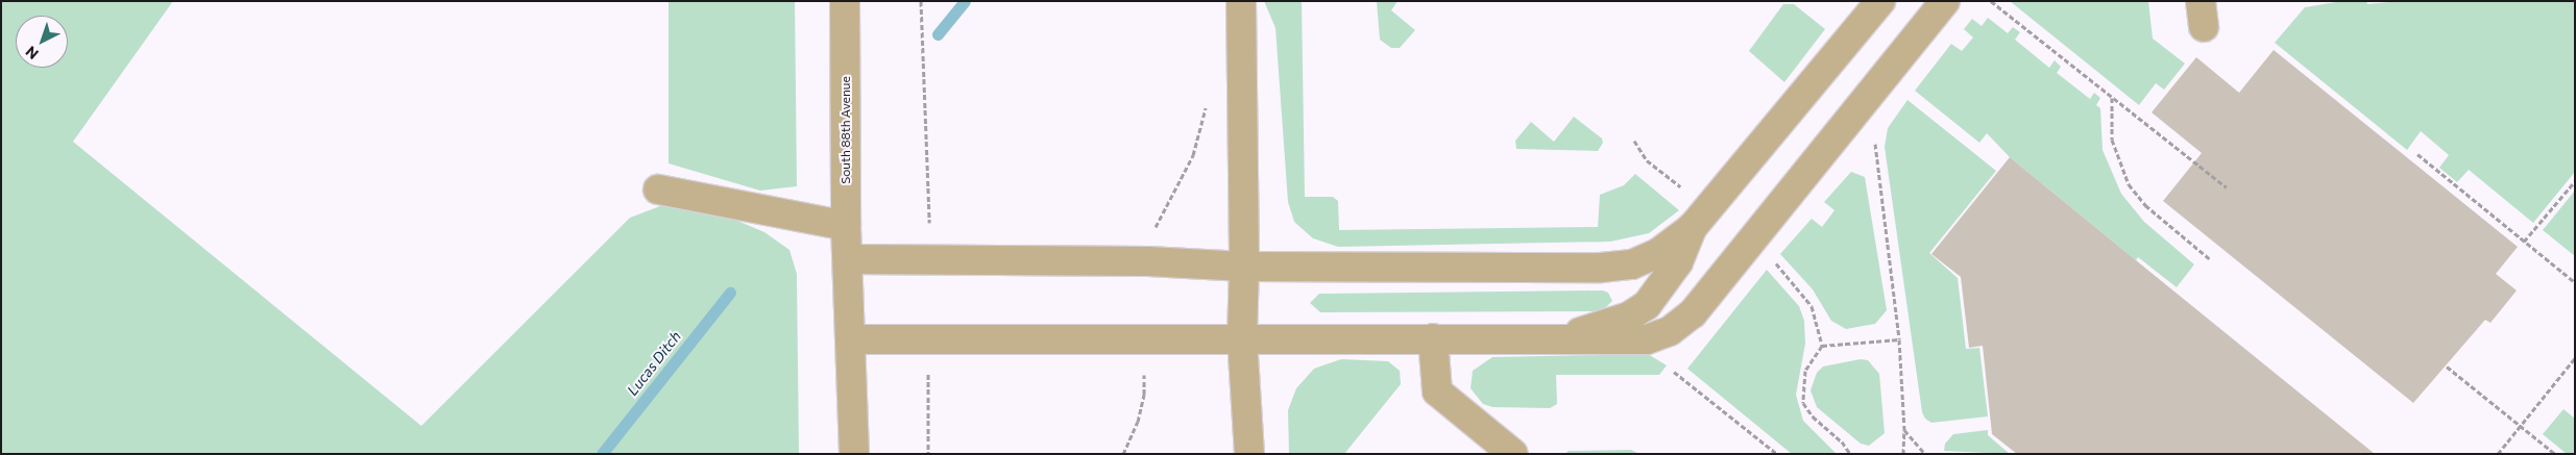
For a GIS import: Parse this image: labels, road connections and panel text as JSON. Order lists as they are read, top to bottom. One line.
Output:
{"streets":{"street":["South 88th Avenue"]},"water":["Lucas Ditch"],"north":"bottom left"}
